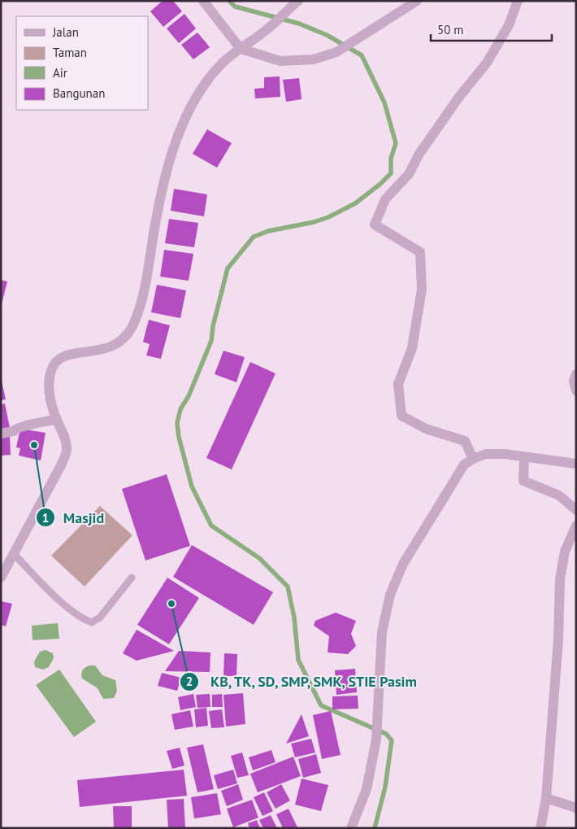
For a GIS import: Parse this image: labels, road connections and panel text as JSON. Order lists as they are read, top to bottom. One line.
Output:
{"places":["Masjid","KB, TK, SD, SMP, SMK, STIE Pasim"],"legend":["Jalan","Taman","Air","Bangunan"],"scale_bar":"50 m"}
